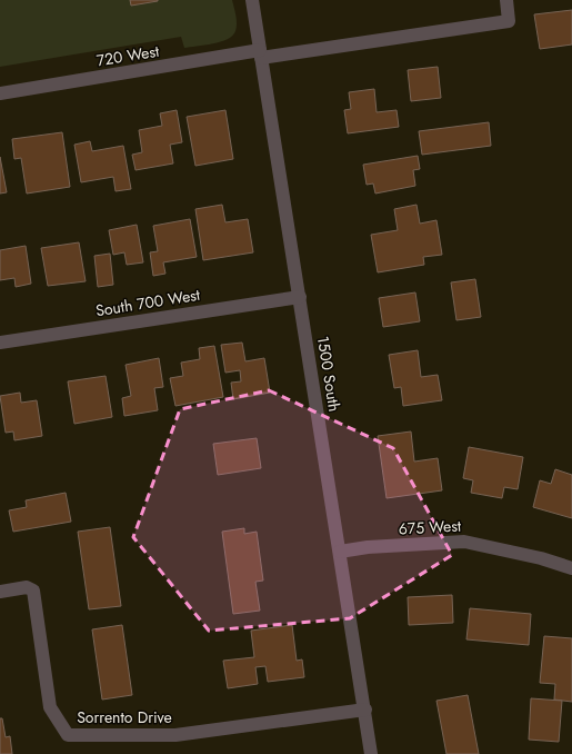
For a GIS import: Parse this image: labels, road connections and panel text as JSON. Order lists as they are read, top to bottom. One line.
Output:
{"streets":{"street":["720 West","South 700 West","1500 South","675 West","Sorrento Drive"]},"crossings":[["720 West","1500 South"],["South 700 West","1500 South"],["1500 South","675 West"],["1500 South","Sorrento Drive"]]}
